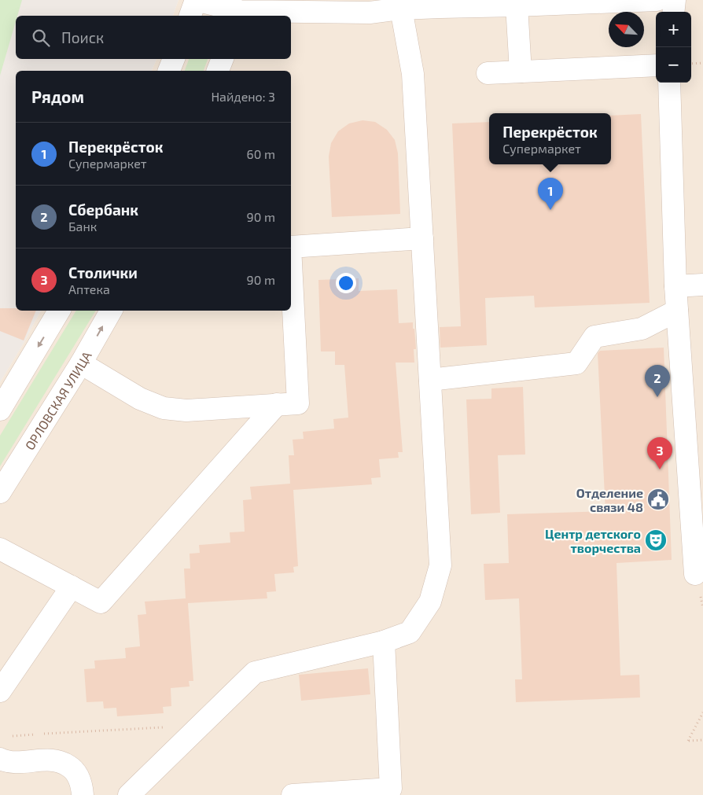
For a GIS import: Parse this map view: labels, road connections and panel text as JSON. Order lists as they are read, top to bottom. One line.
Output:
{"streets":{"street":["ОРЛОВСКАЯ УЛИЦА"]},"places":{"public building":["Отделение связи 48"],"theatre":["Центр детского творчества"]},"north":"top left","page":{"map_buttons":["+","−"],"search":"Поиск","heading":["Рядом","Найдено: 3"],"popup":["Перекрёсток","Супермаркет"],"list":[{"mark":"1","name":"Перекрёсток","note":"Супермаркет","value":"60 m"},{"mark":"2","name":"Сбербанк","note":"Банк","value":"90 m"},{"mark":"3","name":"Столички","note":"Аптека","value":"90 m"}],"pins":["1","2","3"]}}
